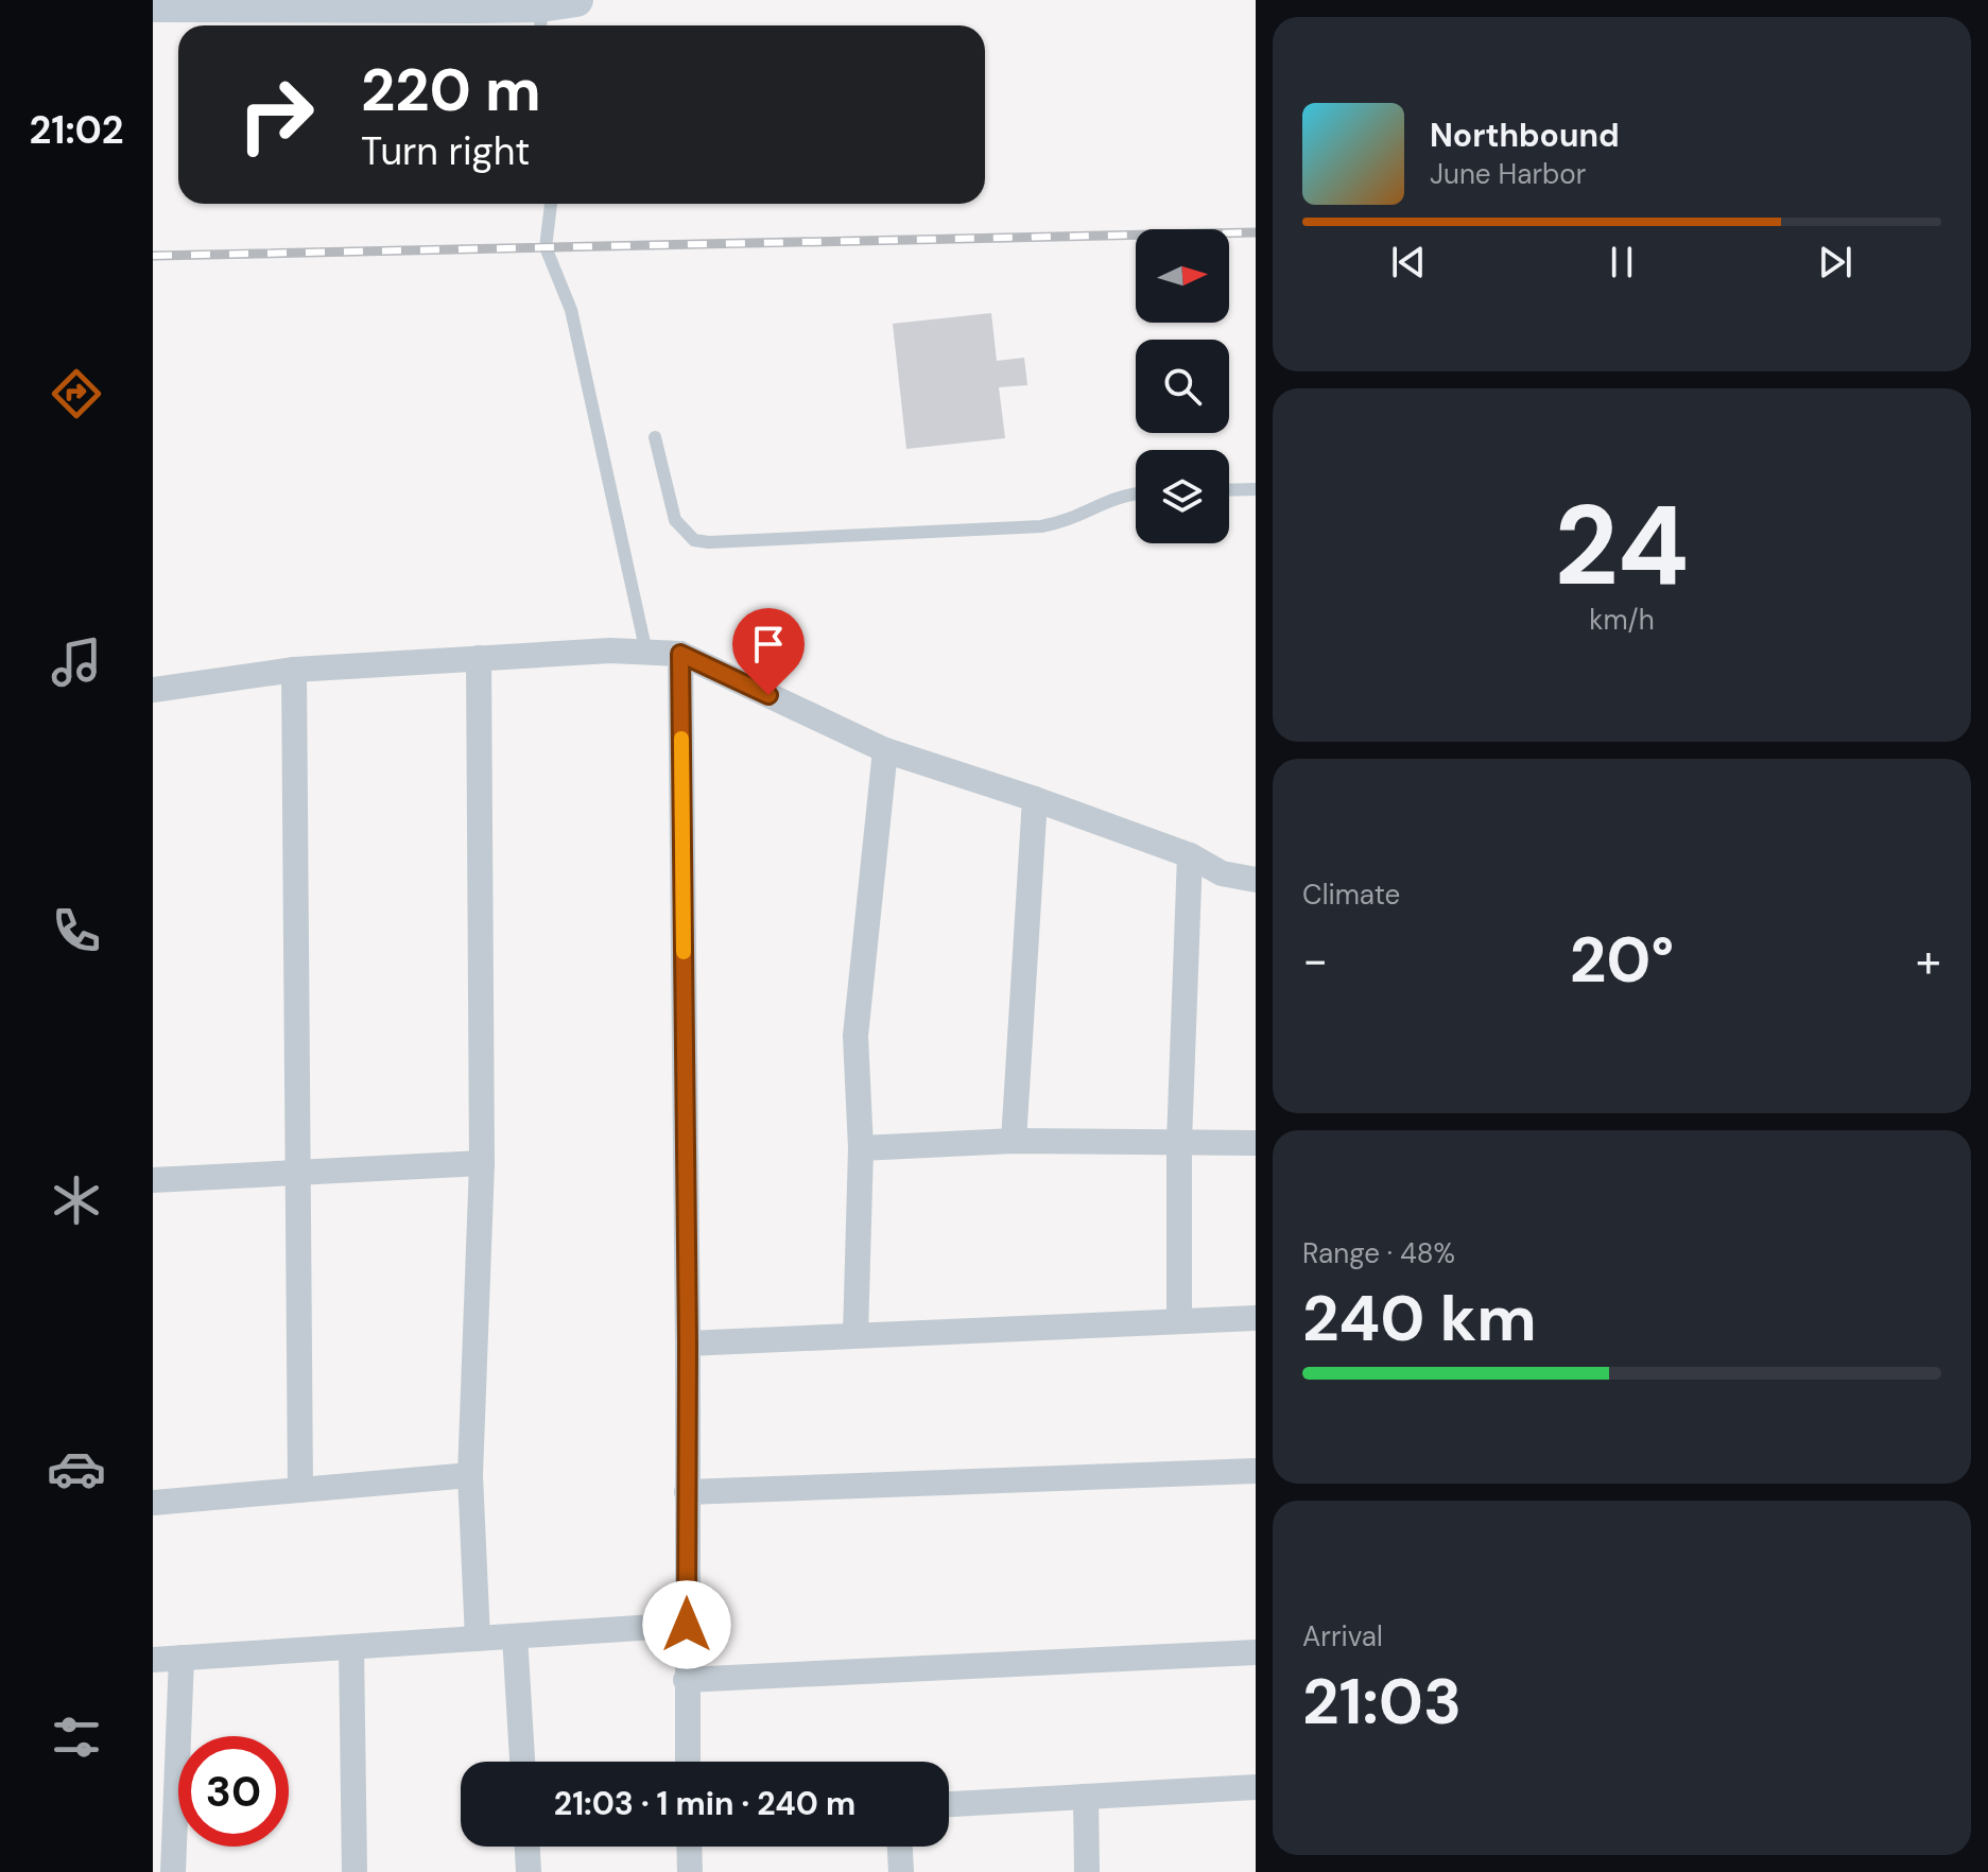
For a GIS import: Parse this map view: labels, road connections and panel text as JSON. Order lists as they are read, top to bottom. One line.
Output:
{"north":"right","page":{"tabs":"21:02","turn":["220 m","Turn right"],"song":["Northbound","June Harbor"],"tile":[["24","km/h"],"Climate",["Range · 48%","240 km"],["Arrival","21:03"]],"heat":["−","20°","+"],"limit":"30","trip":"21:03 · 1 min · 240 m"}}
